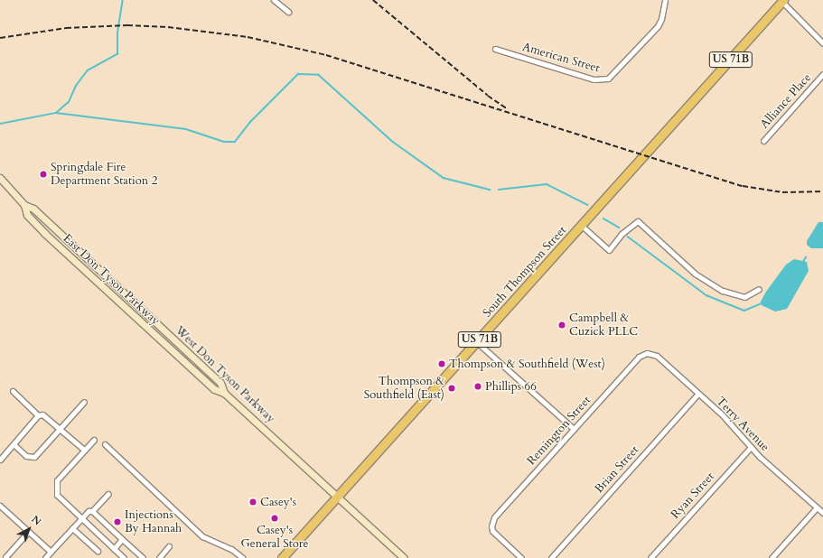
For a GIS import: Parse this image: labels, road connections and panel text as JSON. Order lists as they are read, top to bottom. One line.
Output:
{"streets":{"highway":["US 71B","South Thompson Street"],"main road":["West Don Tyson Parkway"],"street":["American Street","Alliance Place","Terry Avenue","Remington Street","Brian Street","Ryan Street"]},"crossings":[["South Thompson Street","West Don Tyson Parkway"],["Terry Avenue","Remington Street"],["Terry Avenue","Brian Street"],["Terry Avenue","Ryan Street"]],"places":["Springdale Fire Department Station 2","Campbell & Cuzick PLLC","Thompson & Southfield (West)","Phillips 66","Thompson & Southfield (East)","Casey's","Casey's General Store","Injections By Hannah"],"north":"top right"}
